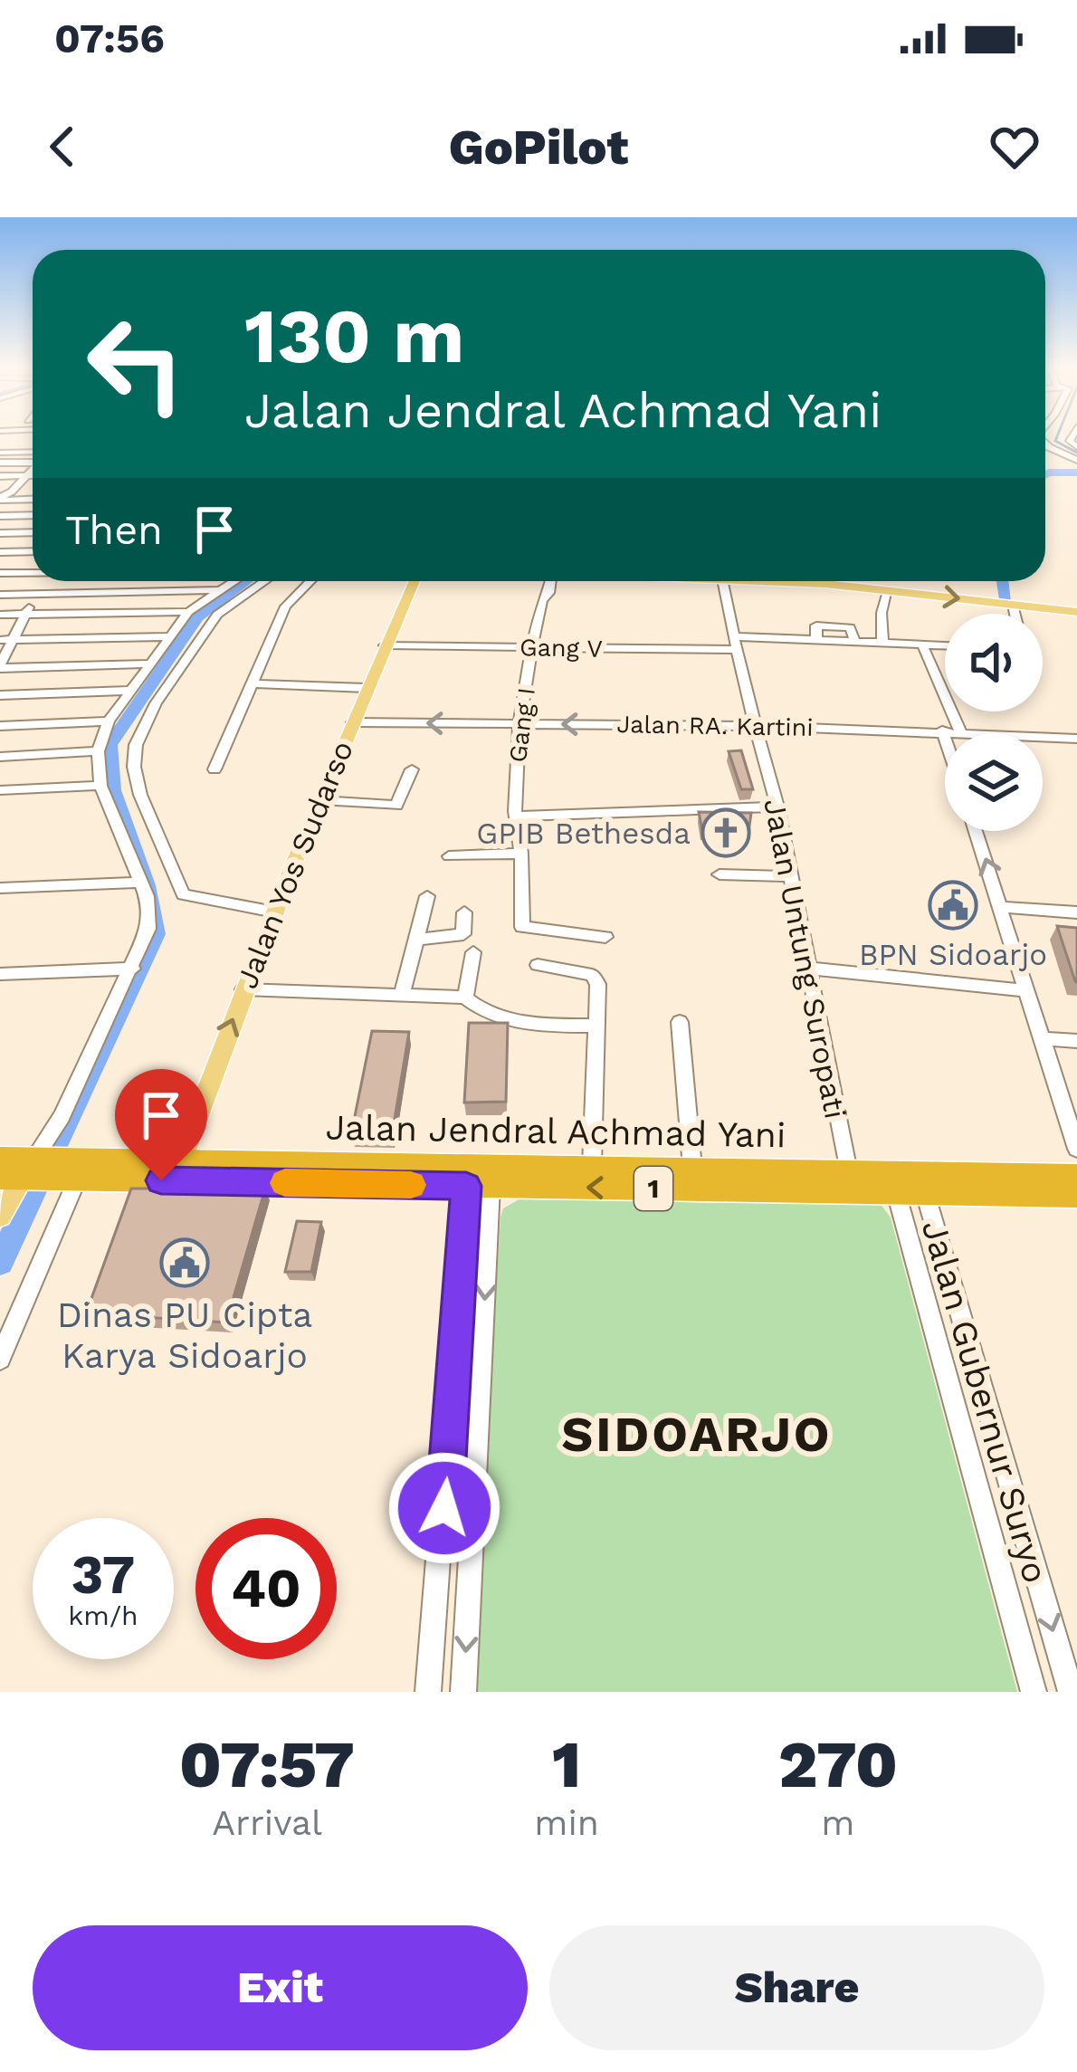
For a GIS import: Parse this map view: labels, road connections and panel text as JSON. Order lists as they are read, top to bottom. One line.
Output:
{"streets":{"highway":["Jalan Jendral Achmad Yani","1"],"main road":["Jalan Yos Sudarso"],"street":["Gang V","Gang I","Jalan RA. Kartini","Jalan Untung Suropati","Jalan Gubernur Suryo"]},"crossings":[["Gang V","Gang I"],["Gang V","Jalan Yos Sudarso"],["Gang V","Jalan Untung Suropati"],["Gang I","Jalan RA. Kartini"],["Jalan RA. Kartini","Jalan Yos Sudarso"],["Jalan RA. Kartini","Jalan Untung Suropati"],["Jalan Yos Sudarso","Jalan Jendral Achmad Yani"],["Jalan Untung Suropati","Jalan Jendral Achmad Yani"],["Jalan Jendral Achmad Yani","1"],["Jalan Jendral Achmad Yani","Jalan Gubernur Suryo"]],"districts":["SIDOARJO"],"places":{"church":["GPIB Bethesda"],"public building":["BPN Sidoarjo","Dinas PU Cipta Karya Sidoarjo"]},"page":{"status":"07:56","header":"GoPilot","turn":["130 m","Jalan Jendral Achmad Yani"],"then":"Then","speed":"37 km/h","limit":"40","eta":["07:57","Arrival","1","min","270","m"],"buttons":["Exit","Share"]}}
